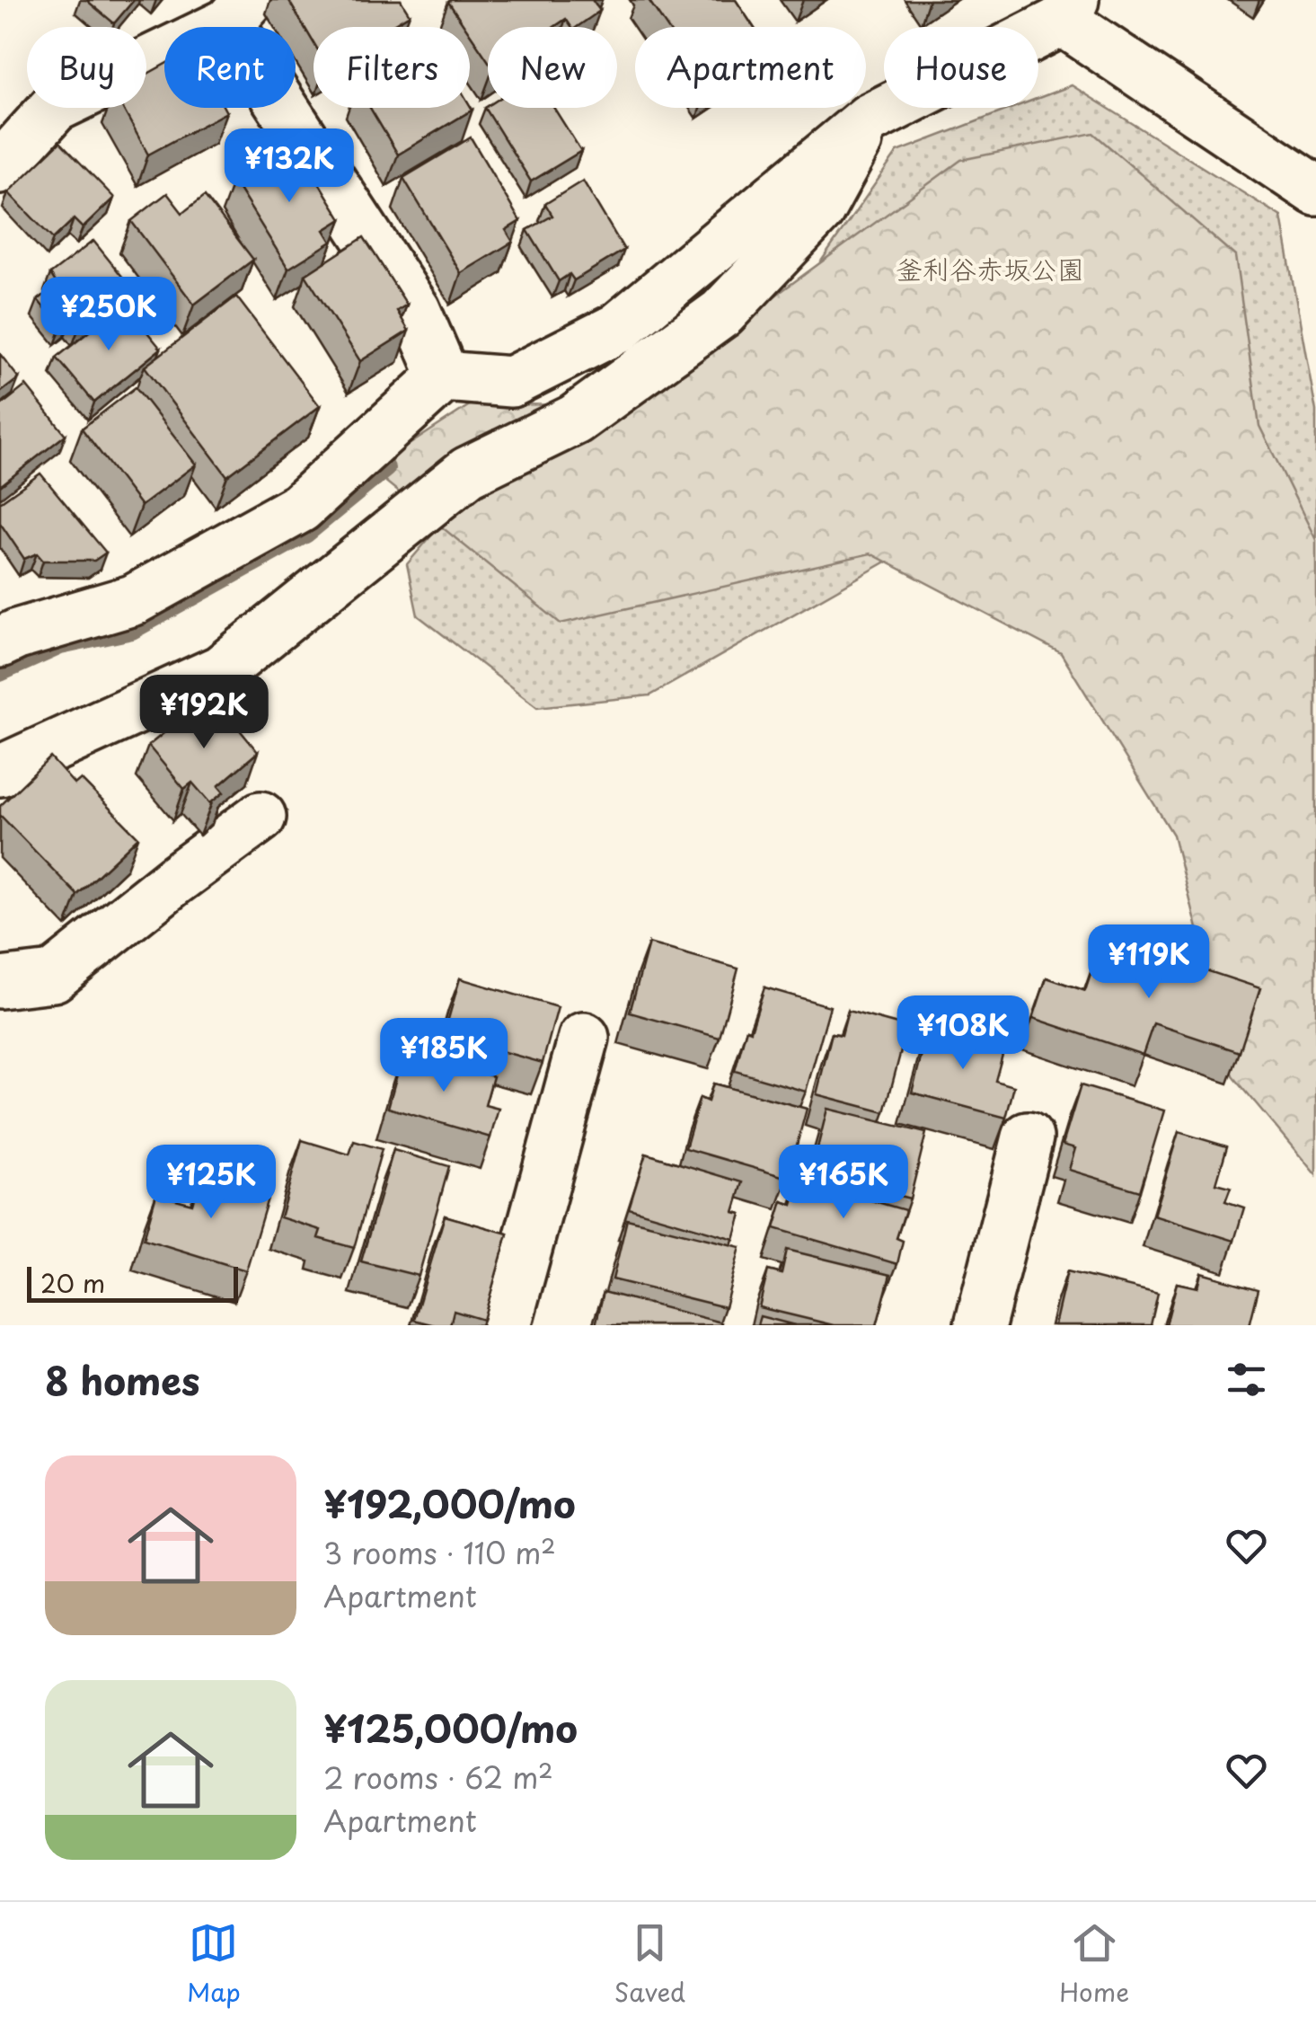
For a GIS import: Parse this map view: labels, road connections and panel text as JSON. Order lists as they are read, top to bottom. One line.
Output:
{"parks":["釜利谷赤坂公園"],"scale_bar":"20 m","page":{"chip":["Buy","Rent","Filters","New","Apartment","House"],"price":["¥132K","¥250K","¥192K","¥119K","¥108K","¥185K","¥125K","¥165K"],"scale":"20 m","heading":"8 homes","list":[{"name":"¥192,000/mo","note":"3 rooms · 110 m² · Apartment"},{"name":"¥125,000/mo","note":"2 rooms · 62 m² · Apartment"}],"tabs":["Map","Saved","Home"]}}
